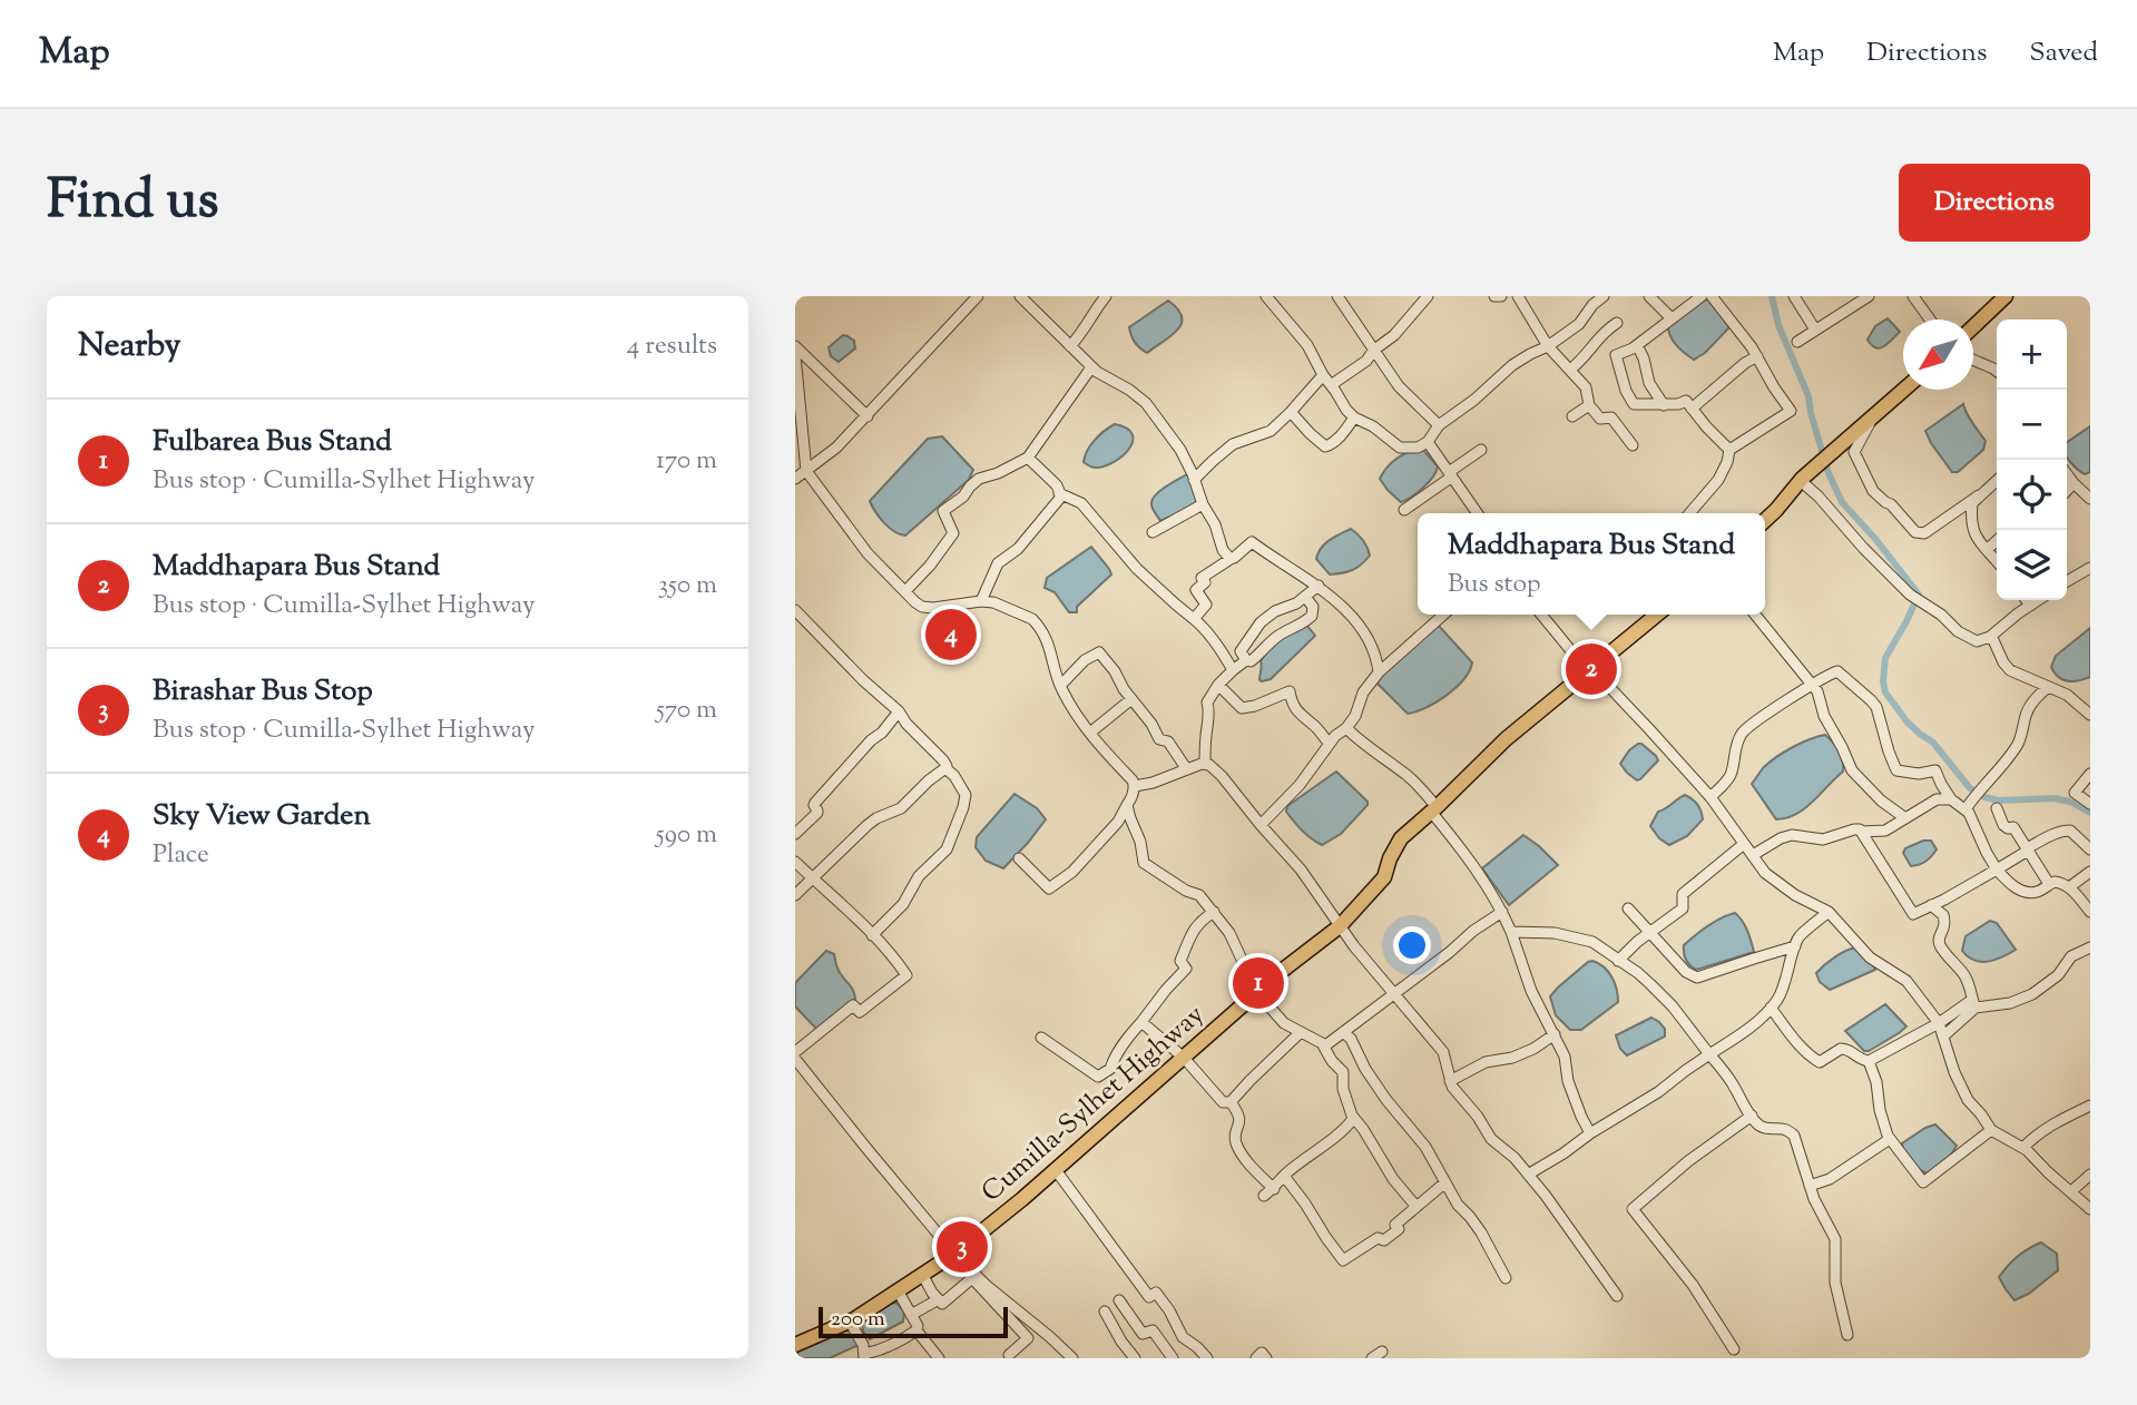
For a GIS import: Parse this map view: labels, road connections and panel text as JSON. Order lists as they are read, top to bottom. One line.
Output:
{"streets":{"highway":["Cumilla-Sylhet Highway"]},"scale_bar":"200 m","north":"bottom left","page":{"header":"Map","nav":["Map","Directions","Saved"],"title":"Find us","buttons":"Directions","heading":["Nearby","4 results"],"map_buttons":["+","−"],"list":[{"mark":"1","name":"Fulbarea Bus Stand","note":"Bus stop · Cumilla-Sylhet Highway","value":"170 m"},{"mark":"2","name":"Maddhapara Bus Stand","note":"Bus stop · Cumilla-Sylhet Highway","value":"350 m"},{"mark":"3","name":"Birashar Bus Stop","note":"Bus stop · Cumilla-Sylhet Highway","value":"570 m"},{"mark":"4","name":"Sky View Garden","note":"Place","value":"590 m"}],"popup":["Maddhapara Bus Stand","Bus stop"],"pins":["4","2","1","3"],"scale":"200 m"}}
